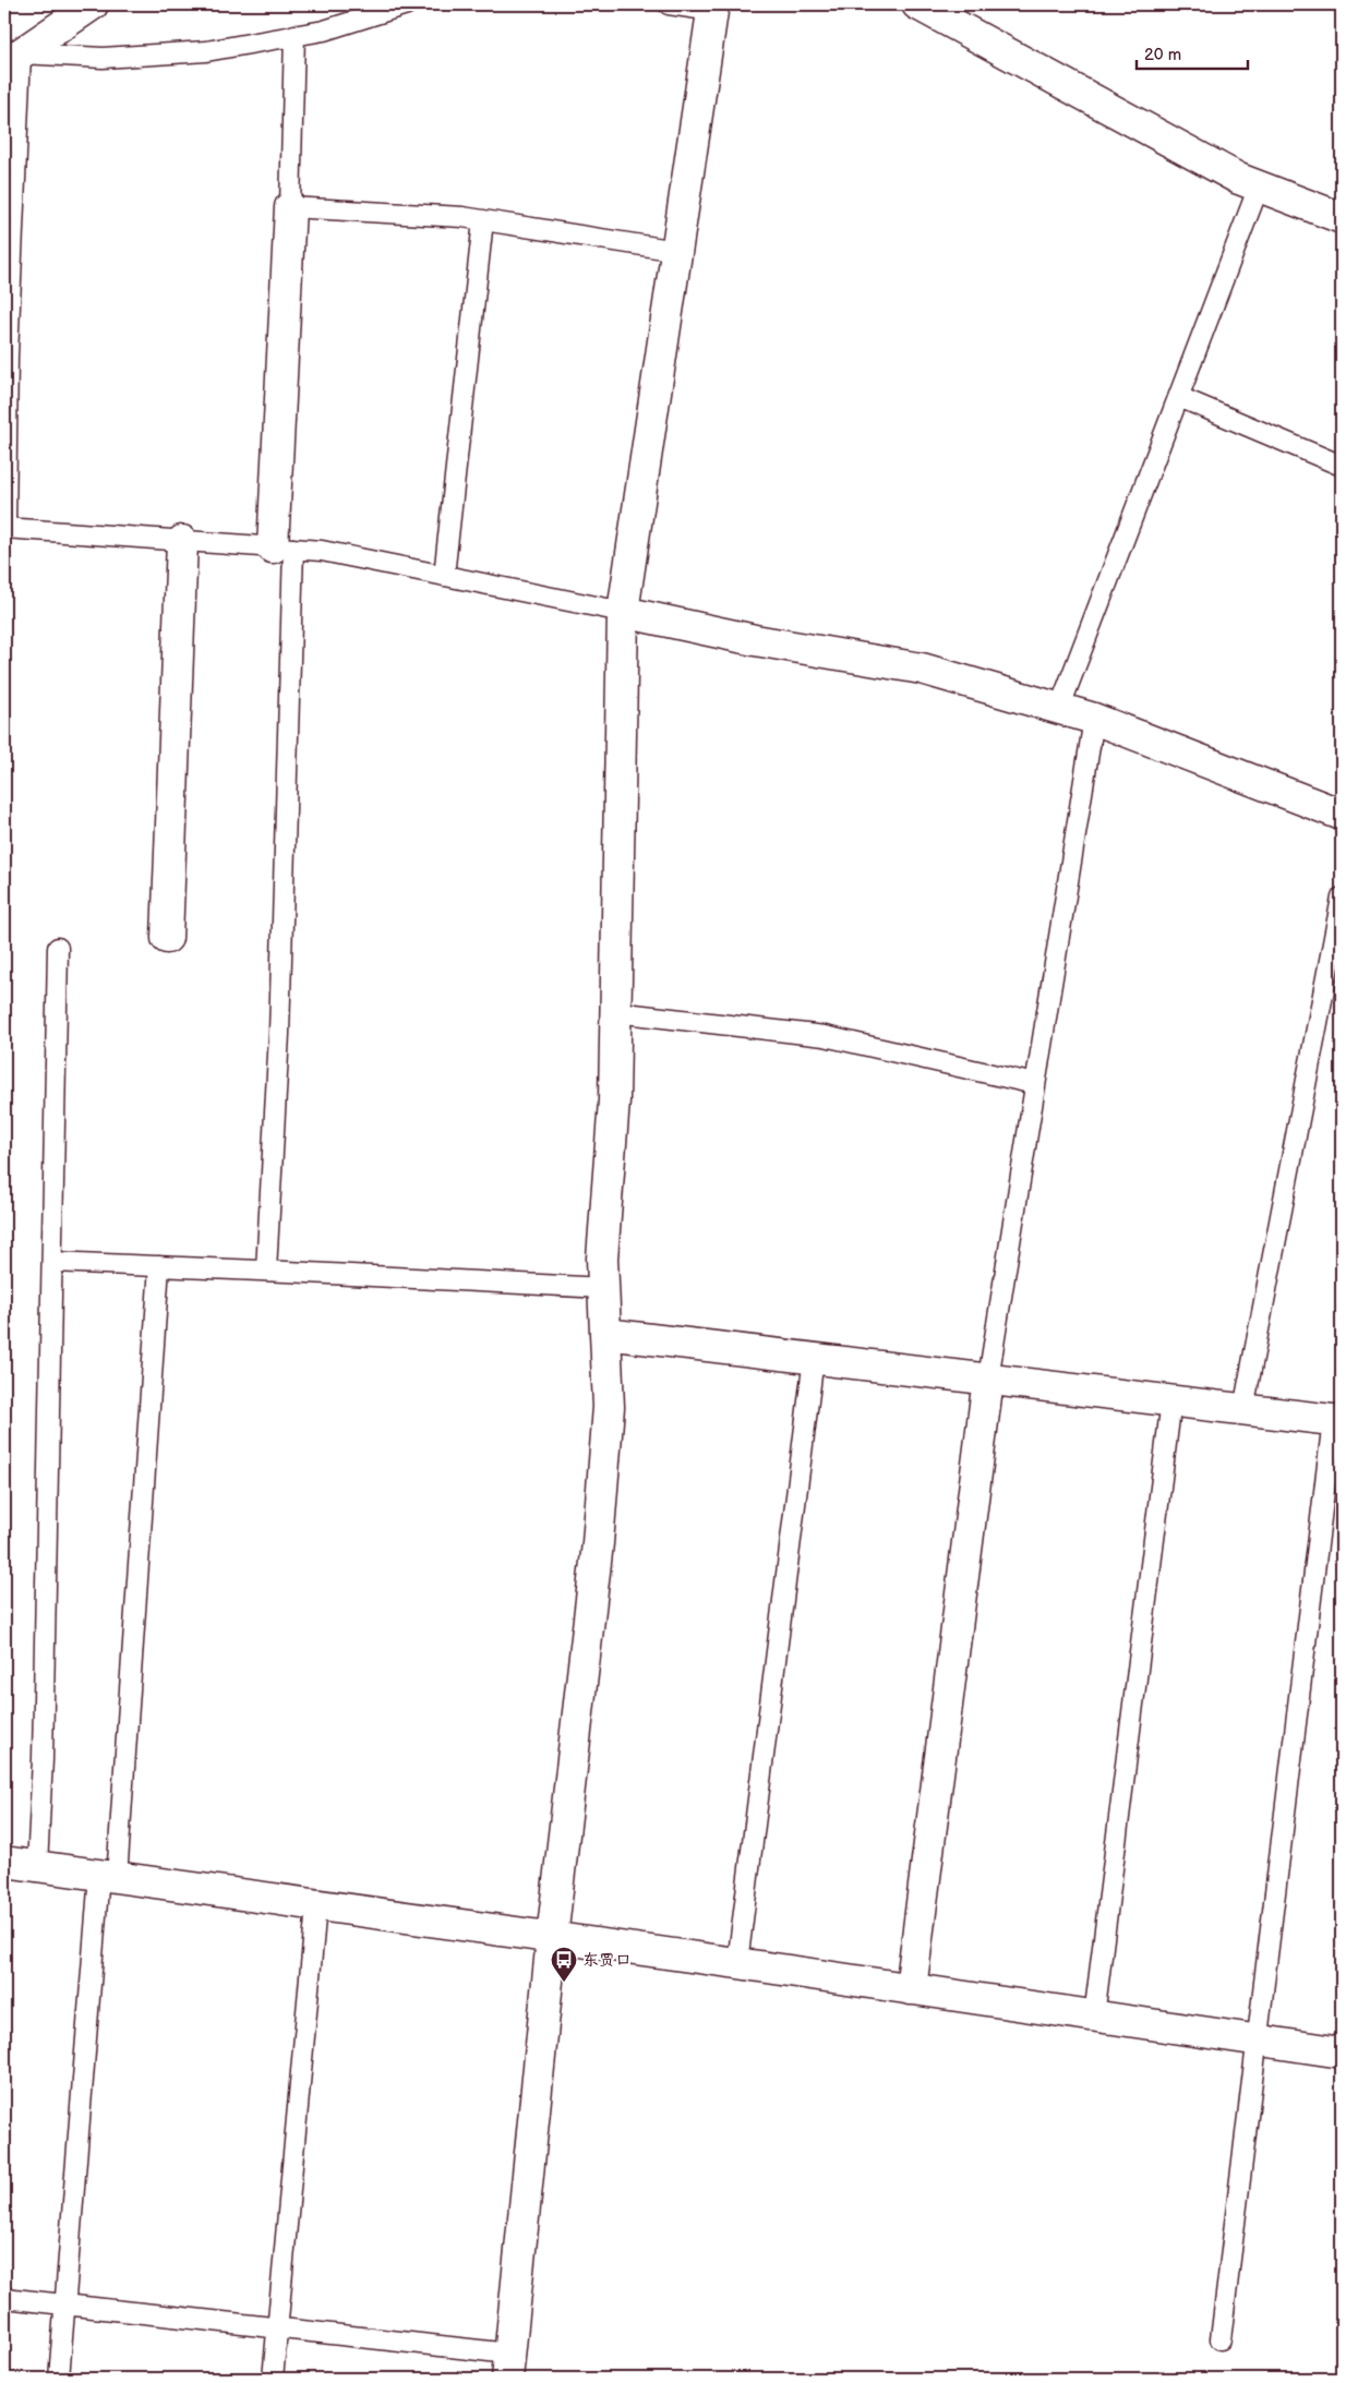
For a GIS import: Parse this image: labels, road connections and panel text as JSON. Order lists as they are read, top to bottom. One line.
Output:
{"places":{"bus stop":["东贾口"]},"scale_bar":"20 m"}
